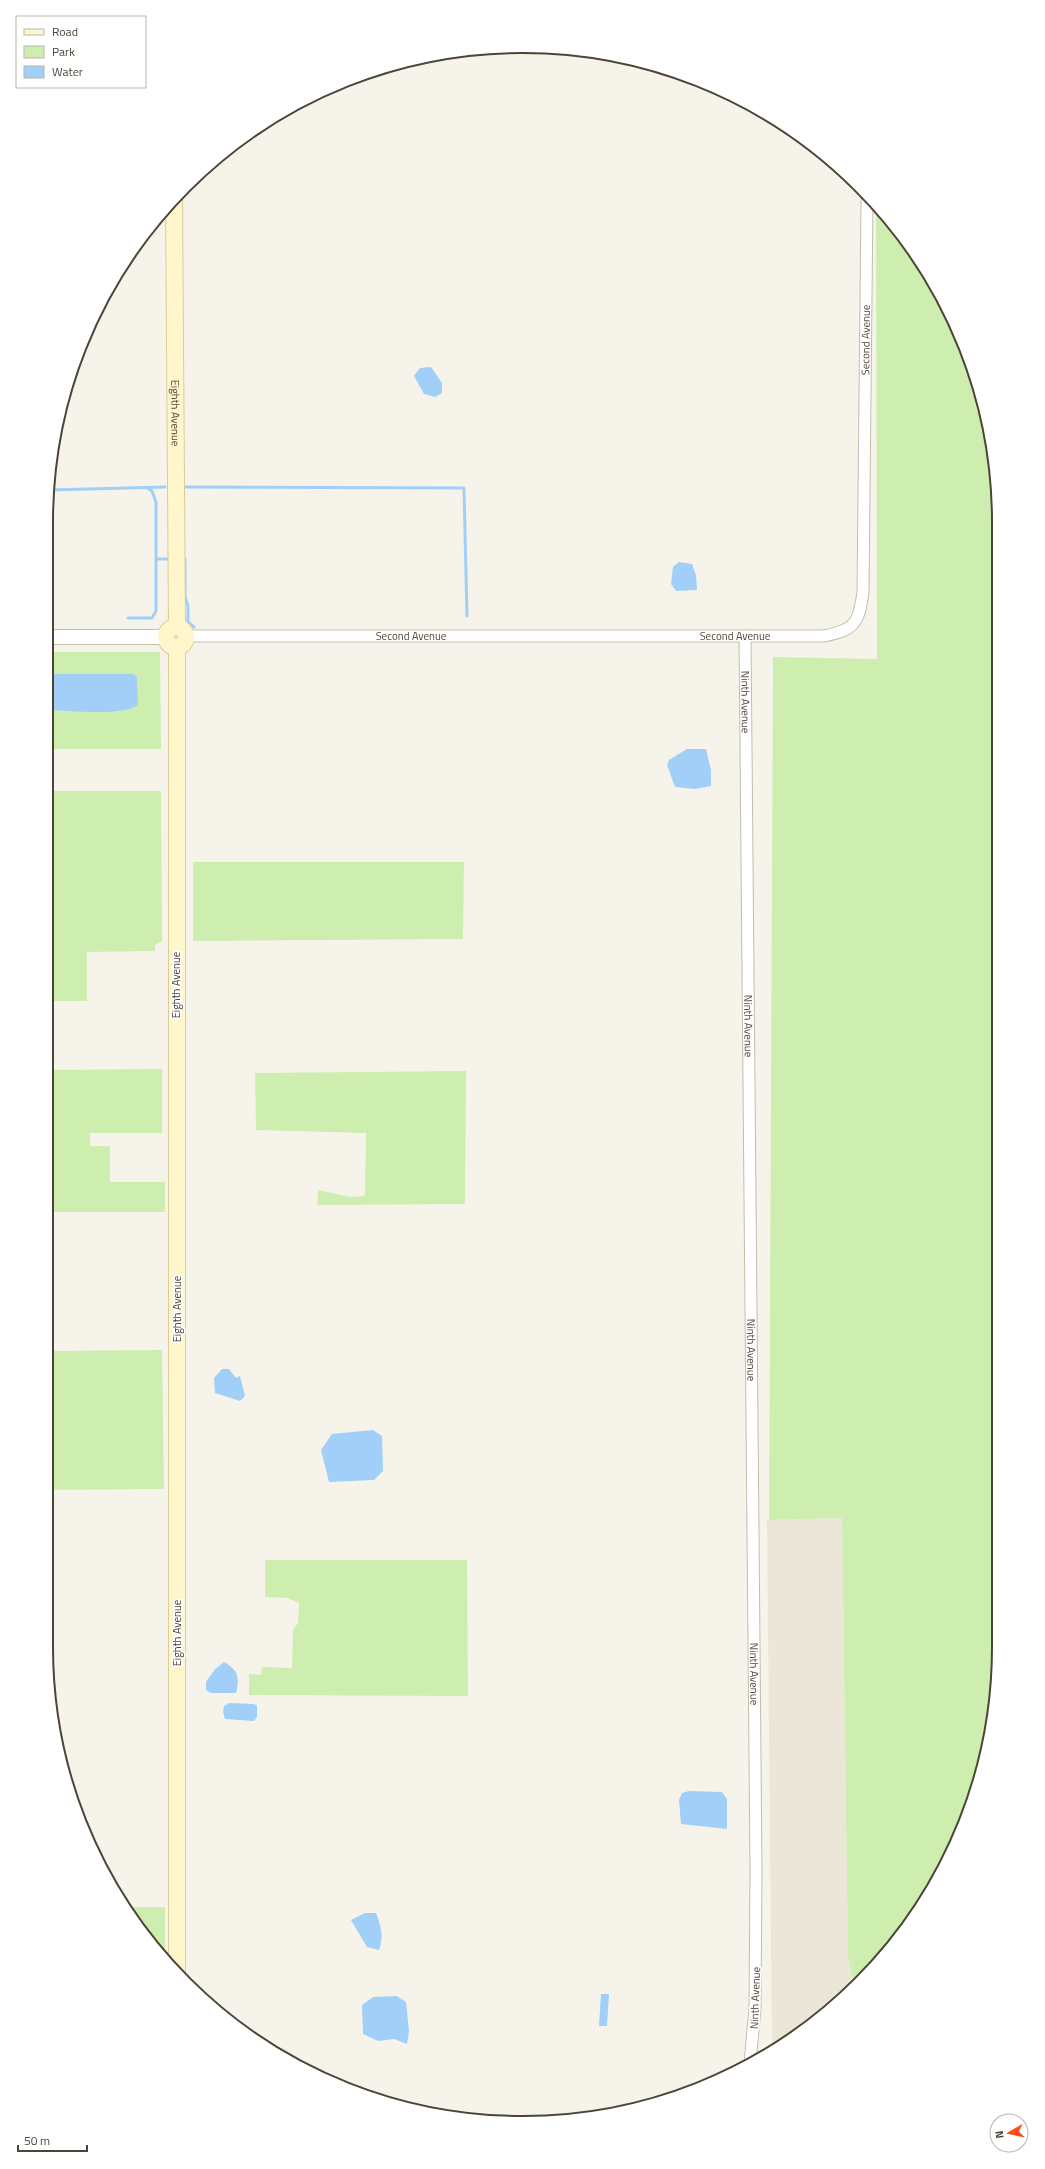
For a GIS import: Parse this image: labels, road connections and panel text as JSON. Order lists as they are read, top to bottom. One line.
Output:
{"streets":{"main road":["Eighth Avenue"],"street":["Second Avenue","Ninth Avenue"]},"crossings":[["Second Avenue","Eighth Avenue"],["Second Avenue","Ninth Avenue"]],"legend":["Road","Park","Water"],"scale_bar":"50 m","north":"left"}
